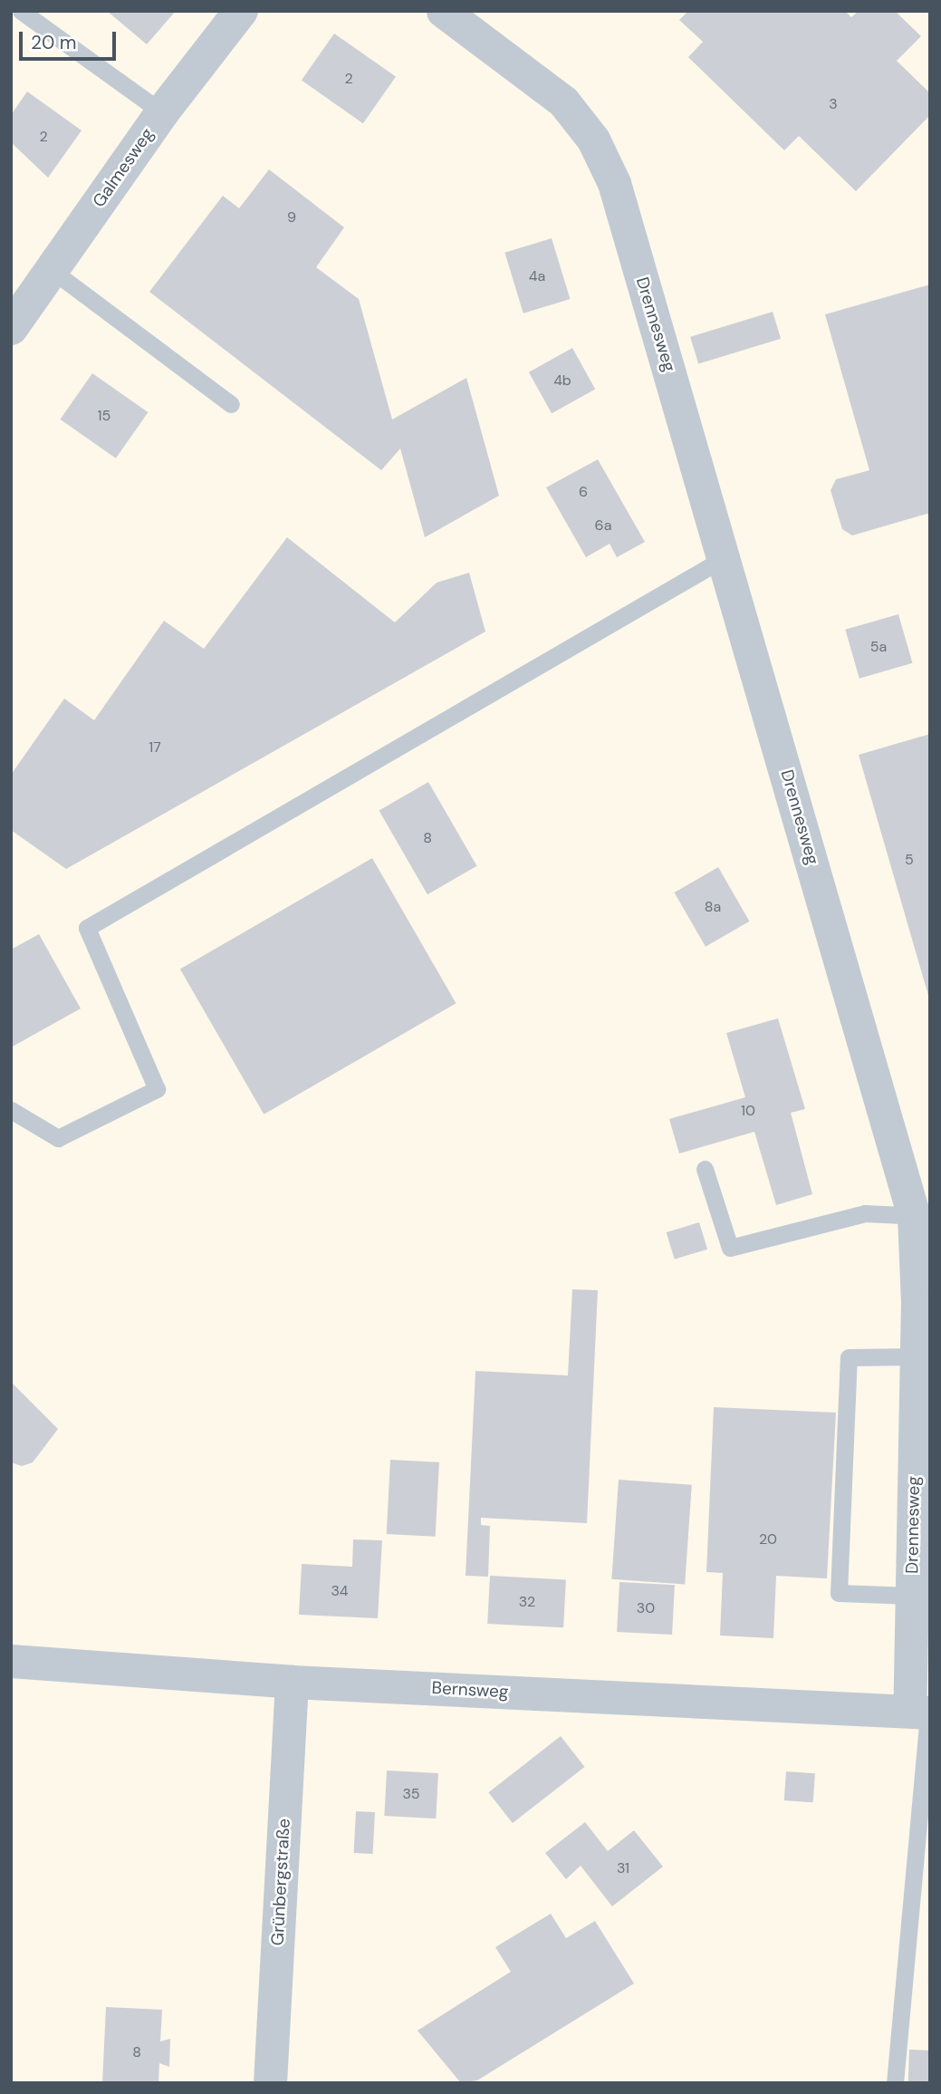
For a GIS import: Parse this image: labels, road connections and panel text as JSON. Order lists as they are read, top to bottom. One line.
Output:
{"streets":{"street":["Galmesweg","Drennesweg","Bernsweg","Grünbergstraße"]},"crossings":[["Drennesweg","Bernsweg"],["Bernsweg","Grünbergstraße"]],"house_numbers":["2","3","2","9","4a","4b","15","6","6a","5a","17","8","5","8a","10","20","34","32","30","35","31","8"],"scale_bar":"20 m"}
